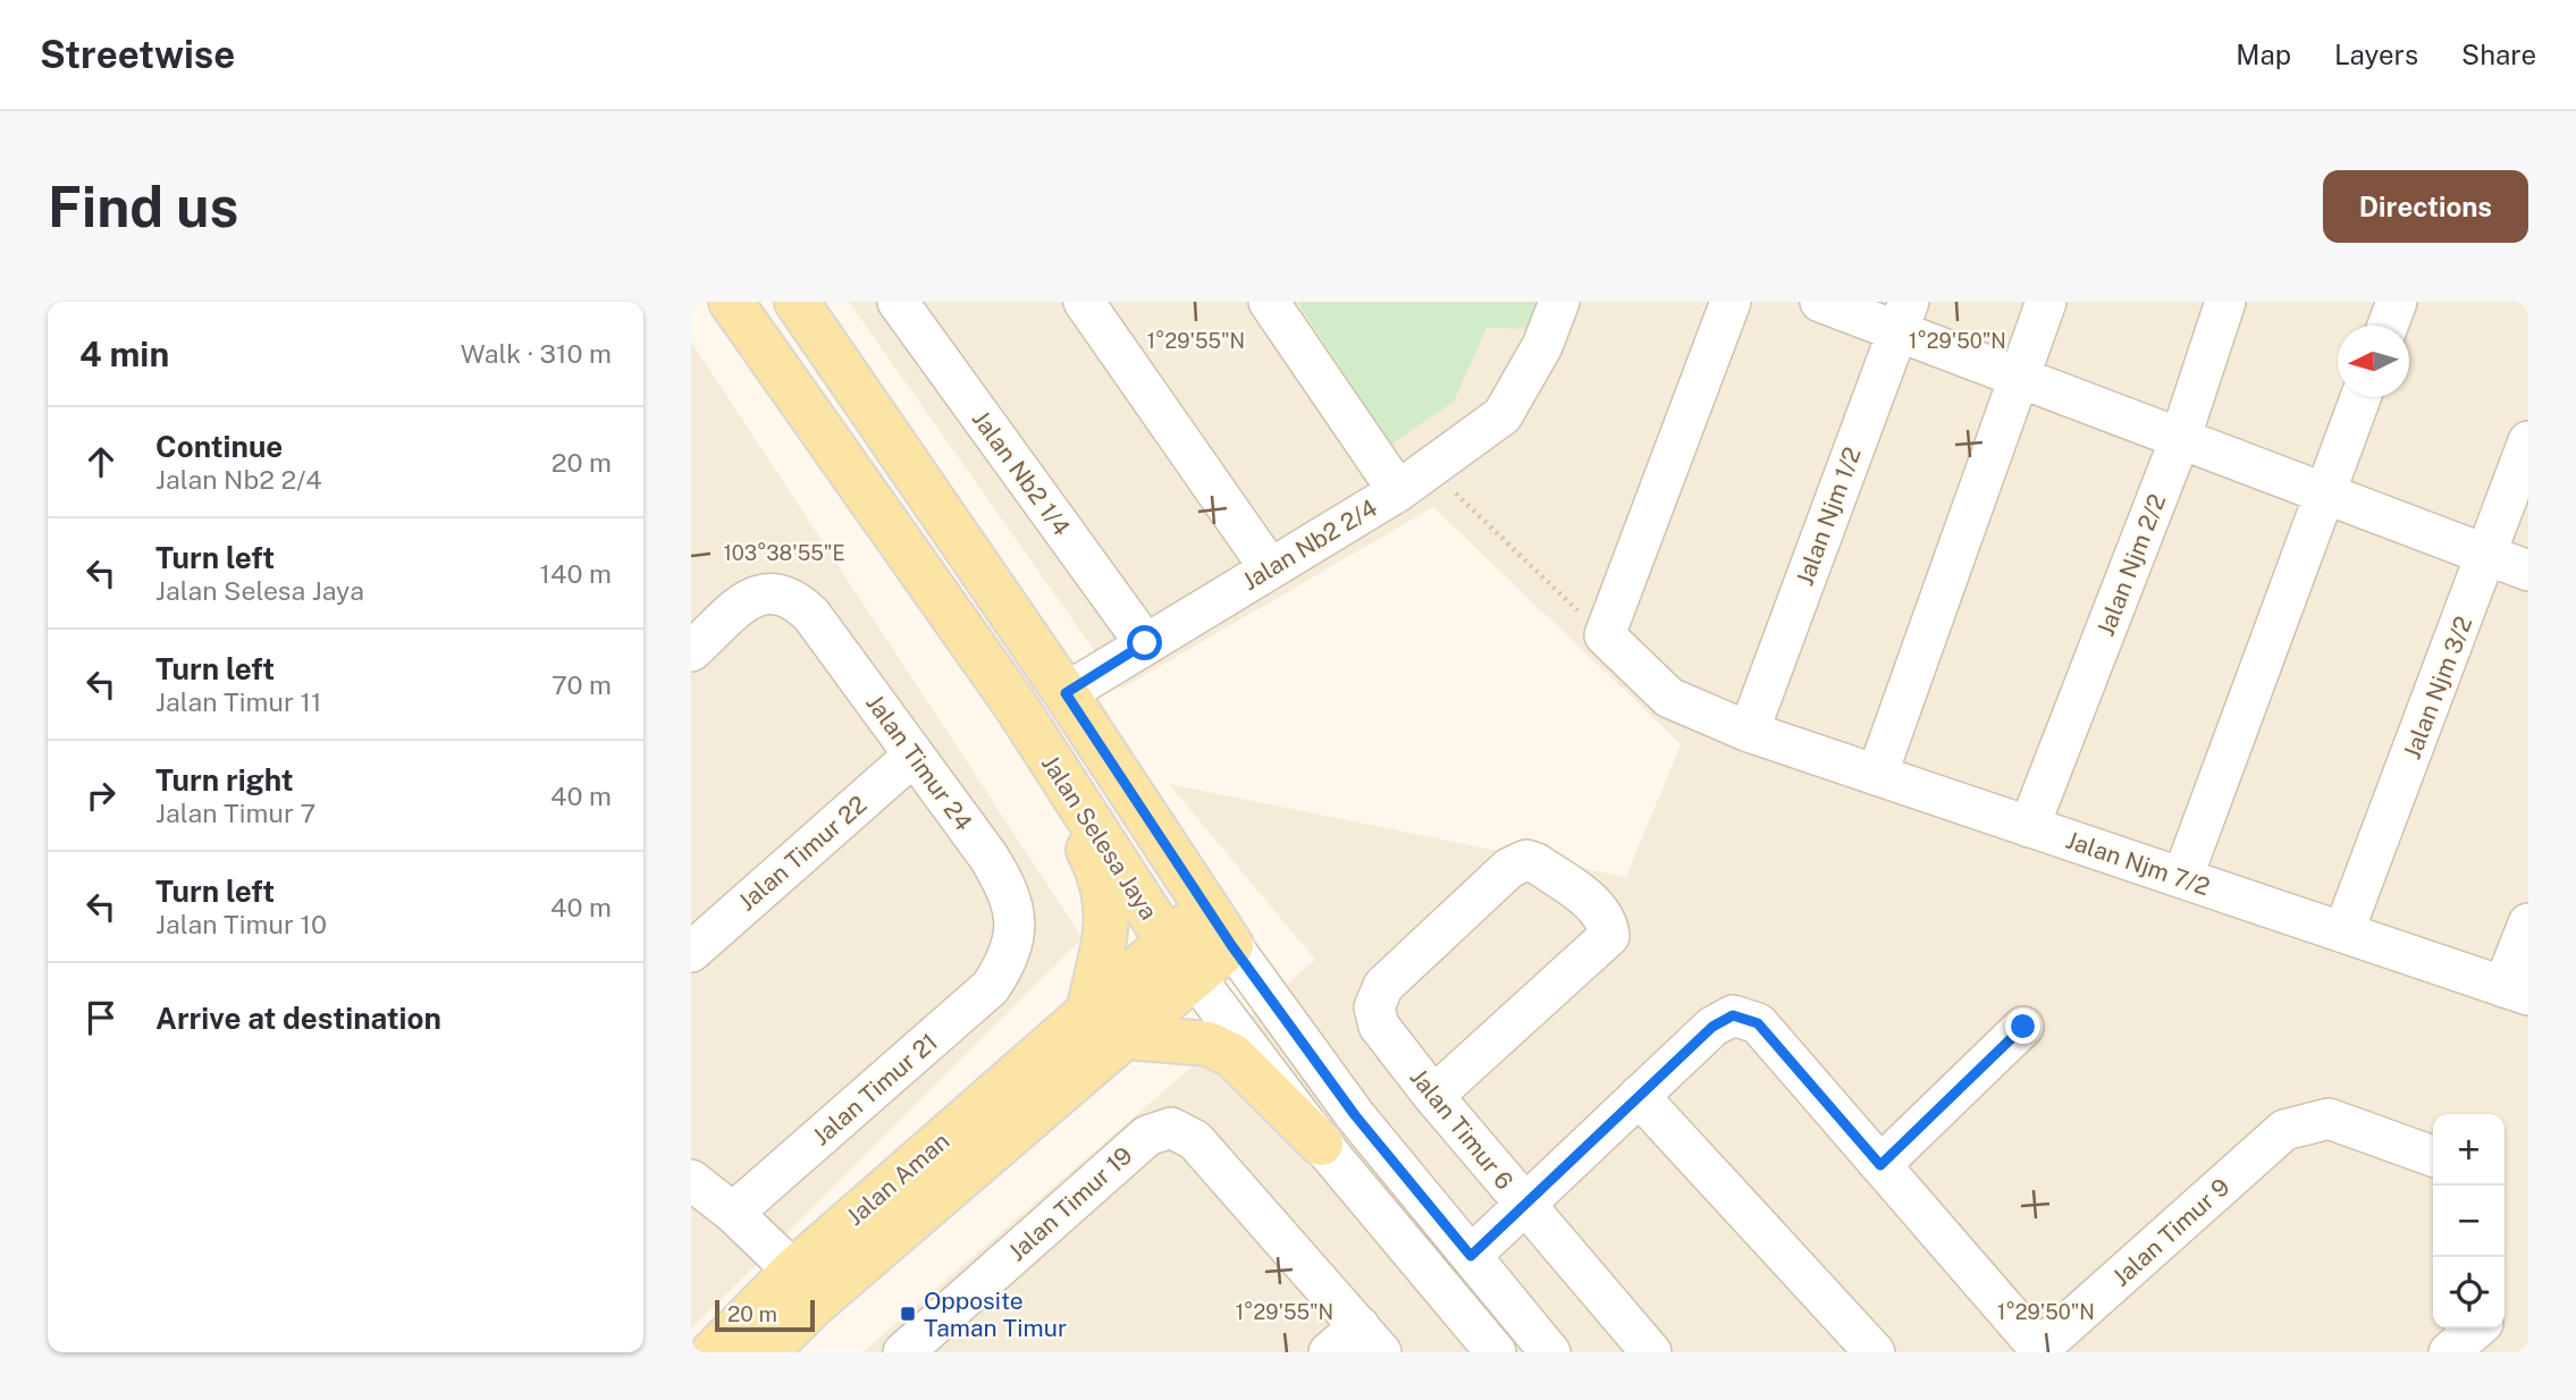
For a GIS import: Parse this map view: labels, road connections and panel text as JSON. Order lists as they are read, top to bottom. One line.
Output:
{"streets":{"main road":["Jalan Selesa Jaya","Jalan Aman"],"street":["Jalan Nb2 1/4","Jalan Njm 1/2","Jalan Nb2 2/4","Jalan Njm 2/2","Jalan Njm 3/2","Jalan Timur 24","Jalan Timur 22","Jalan Njm 7/2","Jalan Timur 21","Jalan Timur 6","Jalan Timur 19","Jalan Timur 9"]},"crossings":[["Jalan Nb2 1/4","Jalan Nb2 2/4"],["Jalan Njm 1/2","Jalan Njm 7/2"],["Jalan Nb2 2/4","Jalan Selesa Jaya"],["Jalan Njm 2/2","Jalan Njm 7/2"],["Jalan Njm 3/2","Jalan Njm 7/2"],["Jalan Timur 24","Jalan Timur 22"],["Jalan Timur 24","Jalan Timur 21"],["Jalan Selesa Jaya","Jalan Aman"]],"places":{"transit":["Opposite Taman Timur"]},"scale_bar":"20 m","north":"left","page":{"header":"Streetwise","nav":["Map","Layers","Share"],"buttons":"Directions","title":"Find us","heading":["4 min","Walk · 310 m"],"list":[["Continue","Jalan Nb2 2/4","20 m"],["Turn left","Jalan Selesa Jaya","140 m"],["Turn left","Jalan Timur 11","70 m"],["Turn right","Jalan Timur 7","40 m"],["Turn left","Jalan Timur 10","40 m"],"Arrive at destination"],"map_buttons":["+","−"],"scale":"20 m"},"coordinates":["1°29'55\"N","1°29'50\"N","103°38'55\"E"]}
